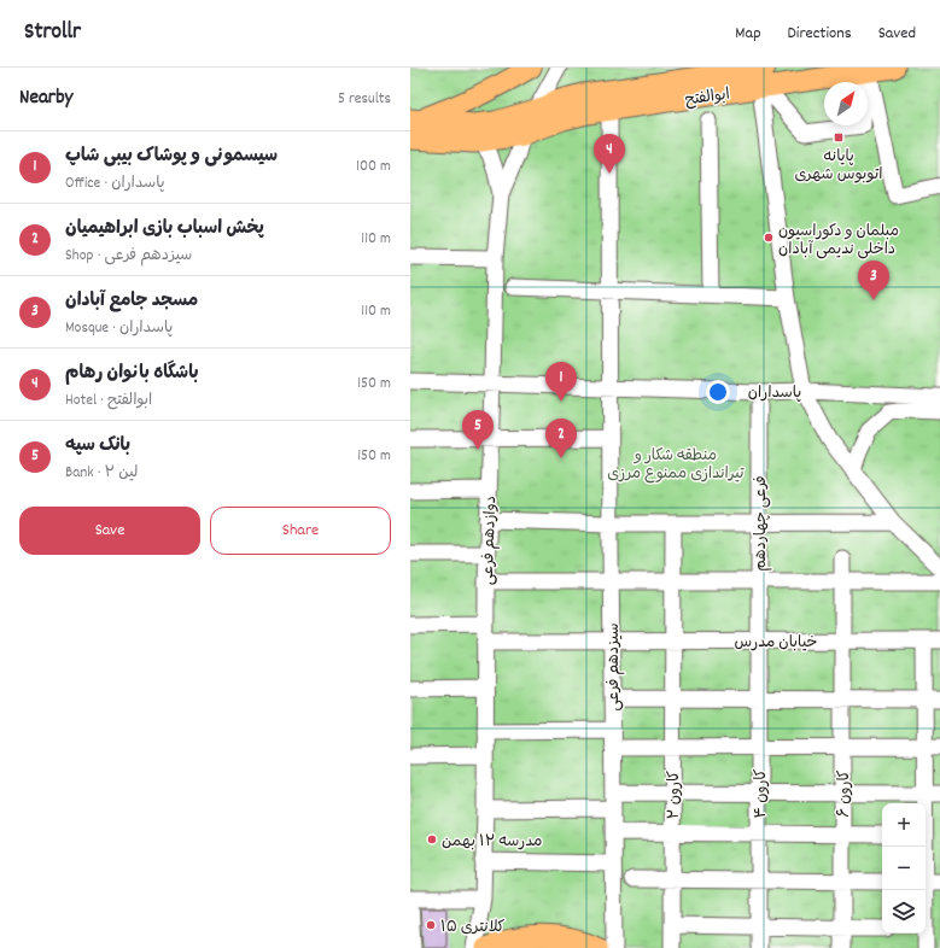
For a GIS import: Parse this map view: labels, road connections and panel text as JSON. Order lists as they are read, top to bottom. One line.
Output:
{"streets":{"main road":["ابوالفتح"],"street":["پاسداران","فرعی چهاردهم","دوازدهم فرعی","خیابان مدرس","سیزدهم فرعی","کارون ۴","کارون ۶","کارون ۲"]},"crossings":[["ابوالفتح","دوازدهم فرعی"],["ابوالفتح","سیزدهم فرعی"],["پاسداران","دوازدهم فرعی"],["پاسداران","سیزدهم فرعی"],["فرعی چهاردهم","خیابان مدرس"],["فرعی چهاردهم","کارون ۴"],["دوازدهم فرعی","خیابان مدرس"],["خیابان مدرس","سیزدهم فرعی"],["خیابان مدرس","کارون ۴"],["خیابان مدرس","کارون ۶"],["خیابان مدرس","کارون ۲"]],"parks":["منطقه شکار و تیراندازی ممنوع مرزی"],"places":{"transit":["پایانه اتوبوس شهری"],"other":["مبلمان و دکوراسیون داخلی ندیمی آبادان","مدرسه ۱۲ بهمن","کلانتری ۱۵"]},"north":"top right","page":{"header":"Strollr","nav":["Map","Directions","Saved"],"heading":["Nearby","5 results"],"list":[{"mark":"1","name":"سیسمونی و پوشاک بیبی شاپ","note":"Office · پاسداران","value":"100 m"},{"mark":"2","name":"پخش اسباب بازی ابراهیمیان","note":"Shop · سیزدهم فرعی","value":"110 m"},{"mark":"3","name":"مسجد جامع آبادان","note":"Mosque · پاسداران","value":"110 m"},{"mark":"4","name":"باشگاه بانوان رهام","note":"Hotel · ابوالفتح","value":"150 m"},{"mark":"5","name":"بانک سپه","note":"Bank · لین ۲","value":"150 m"}],"pins":["4","3","1","5","2"],"buttons":["Save","Share"],"map_buttons":["+","−"]}}
